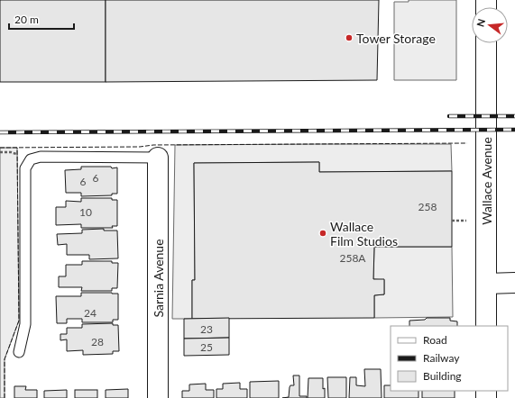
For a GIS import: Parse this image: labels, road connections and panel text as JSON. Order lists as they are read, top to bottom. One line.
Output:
{"streets":{"street":["Wallace Avenue","Sarnia Avenue"]},"places":["Tower Storage","Wallace Film Studios"],"house_numbers":["6","6","258","10","258A","24","23","28","25"],"legend":["Road","Railway","Building"],"scale_bar":"20 m","north":"left"}
